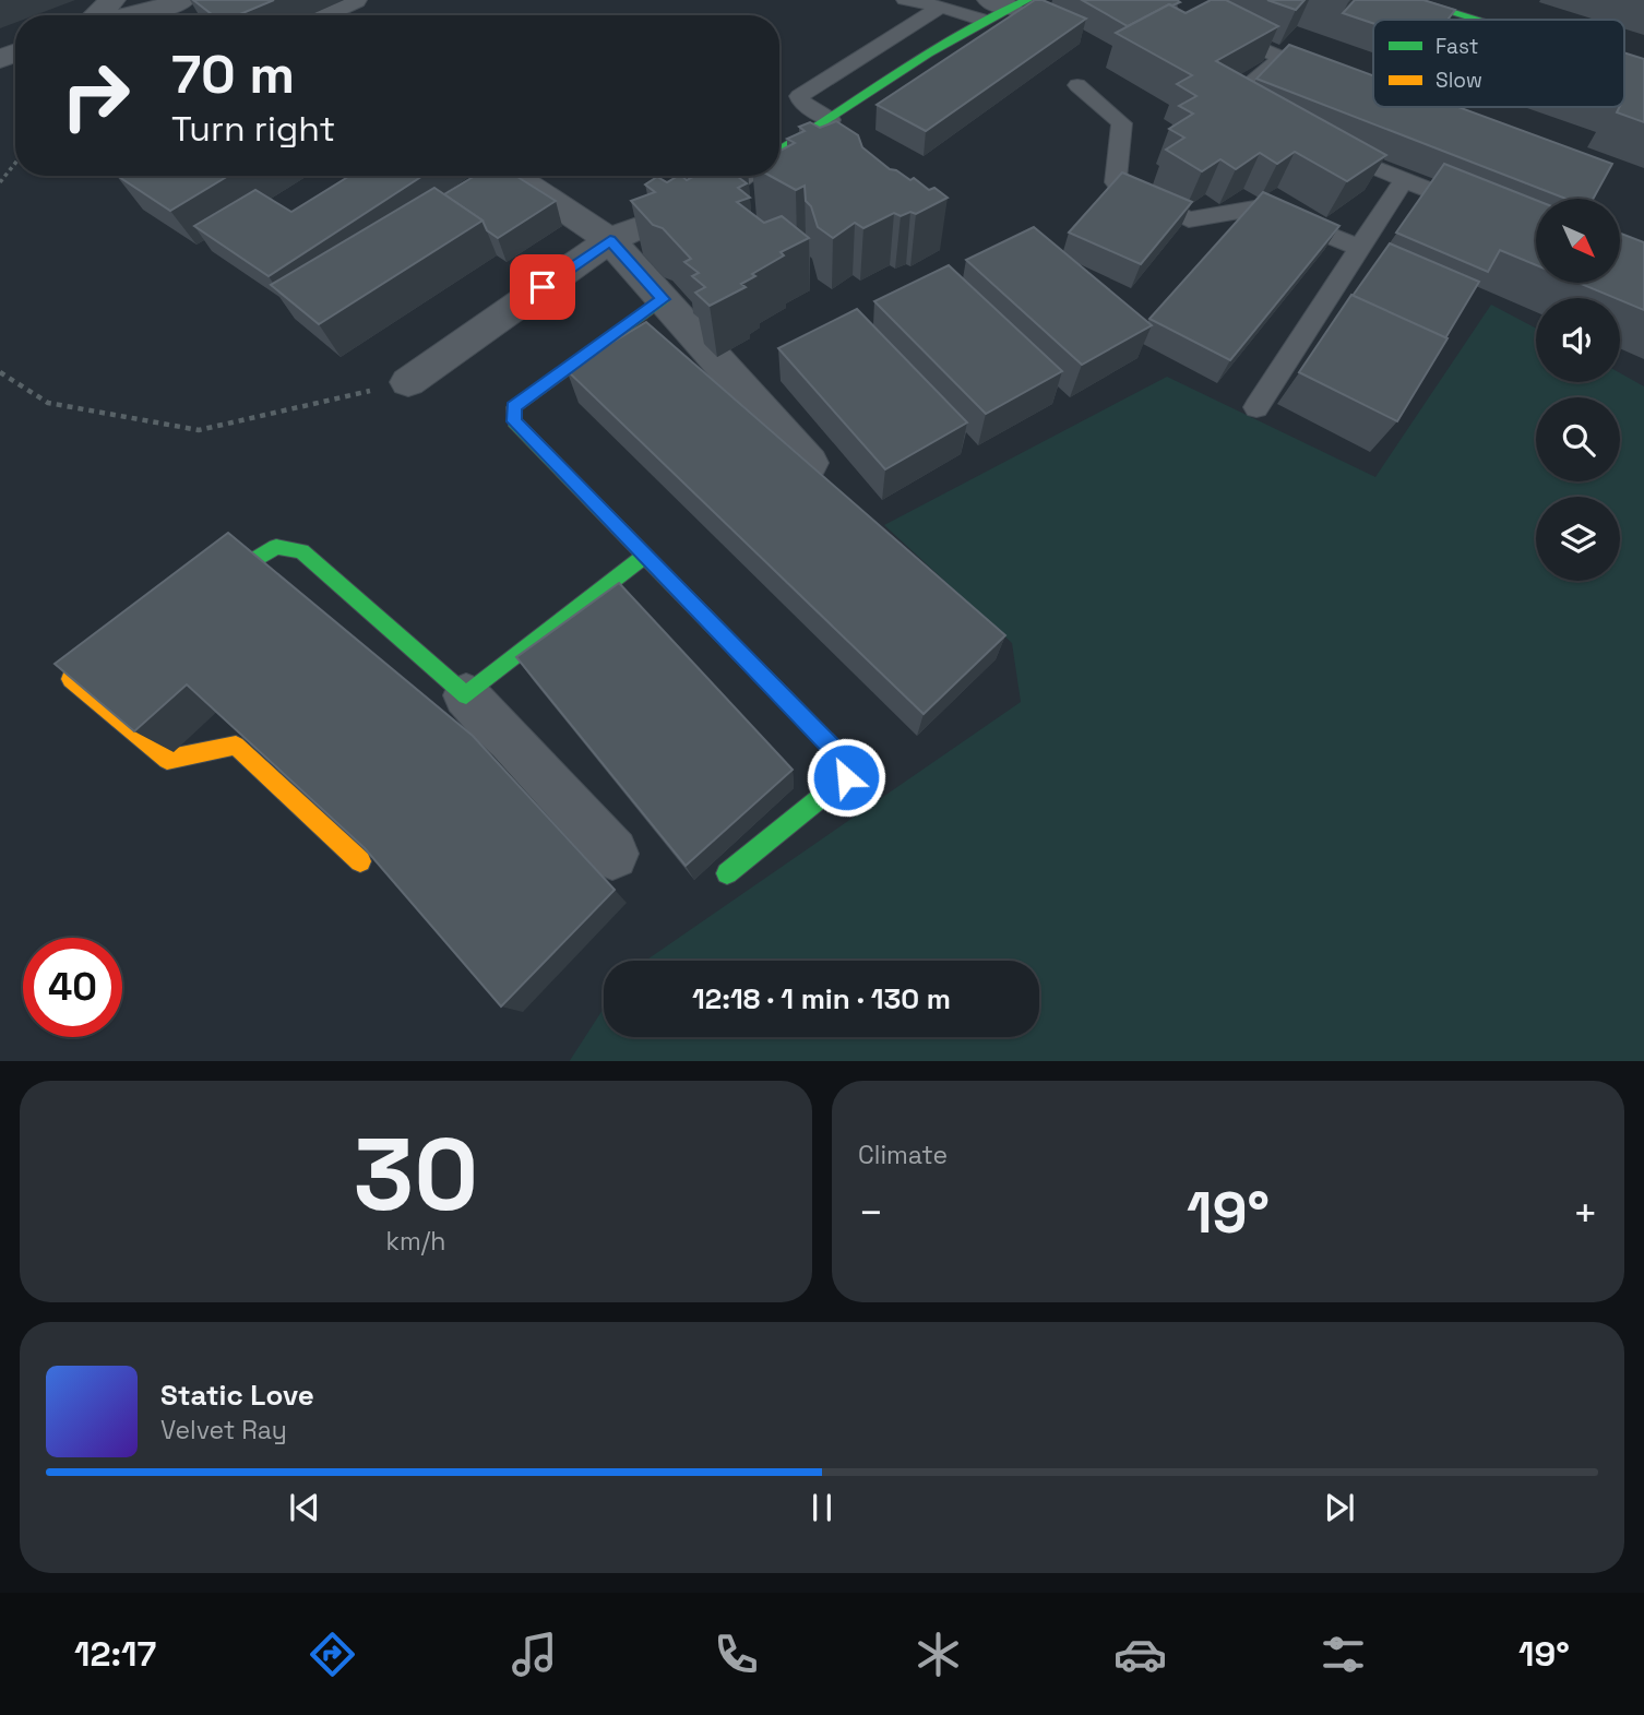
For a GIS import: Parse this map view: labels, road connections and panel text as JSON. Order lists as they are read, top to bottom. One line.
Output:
{"legend":["Fast","Slow"],"north":"bottom right","page":{"turn":["70 m","Turn right"],"limit":"40","trip":"12:18 · 1 min · 130 m","tile":[["30","km/h"],"Climate"],"heat":["−","19°","+"],"song":["Static Love","Velvet Ray"],"tabs":["12:17","19°"]}}
